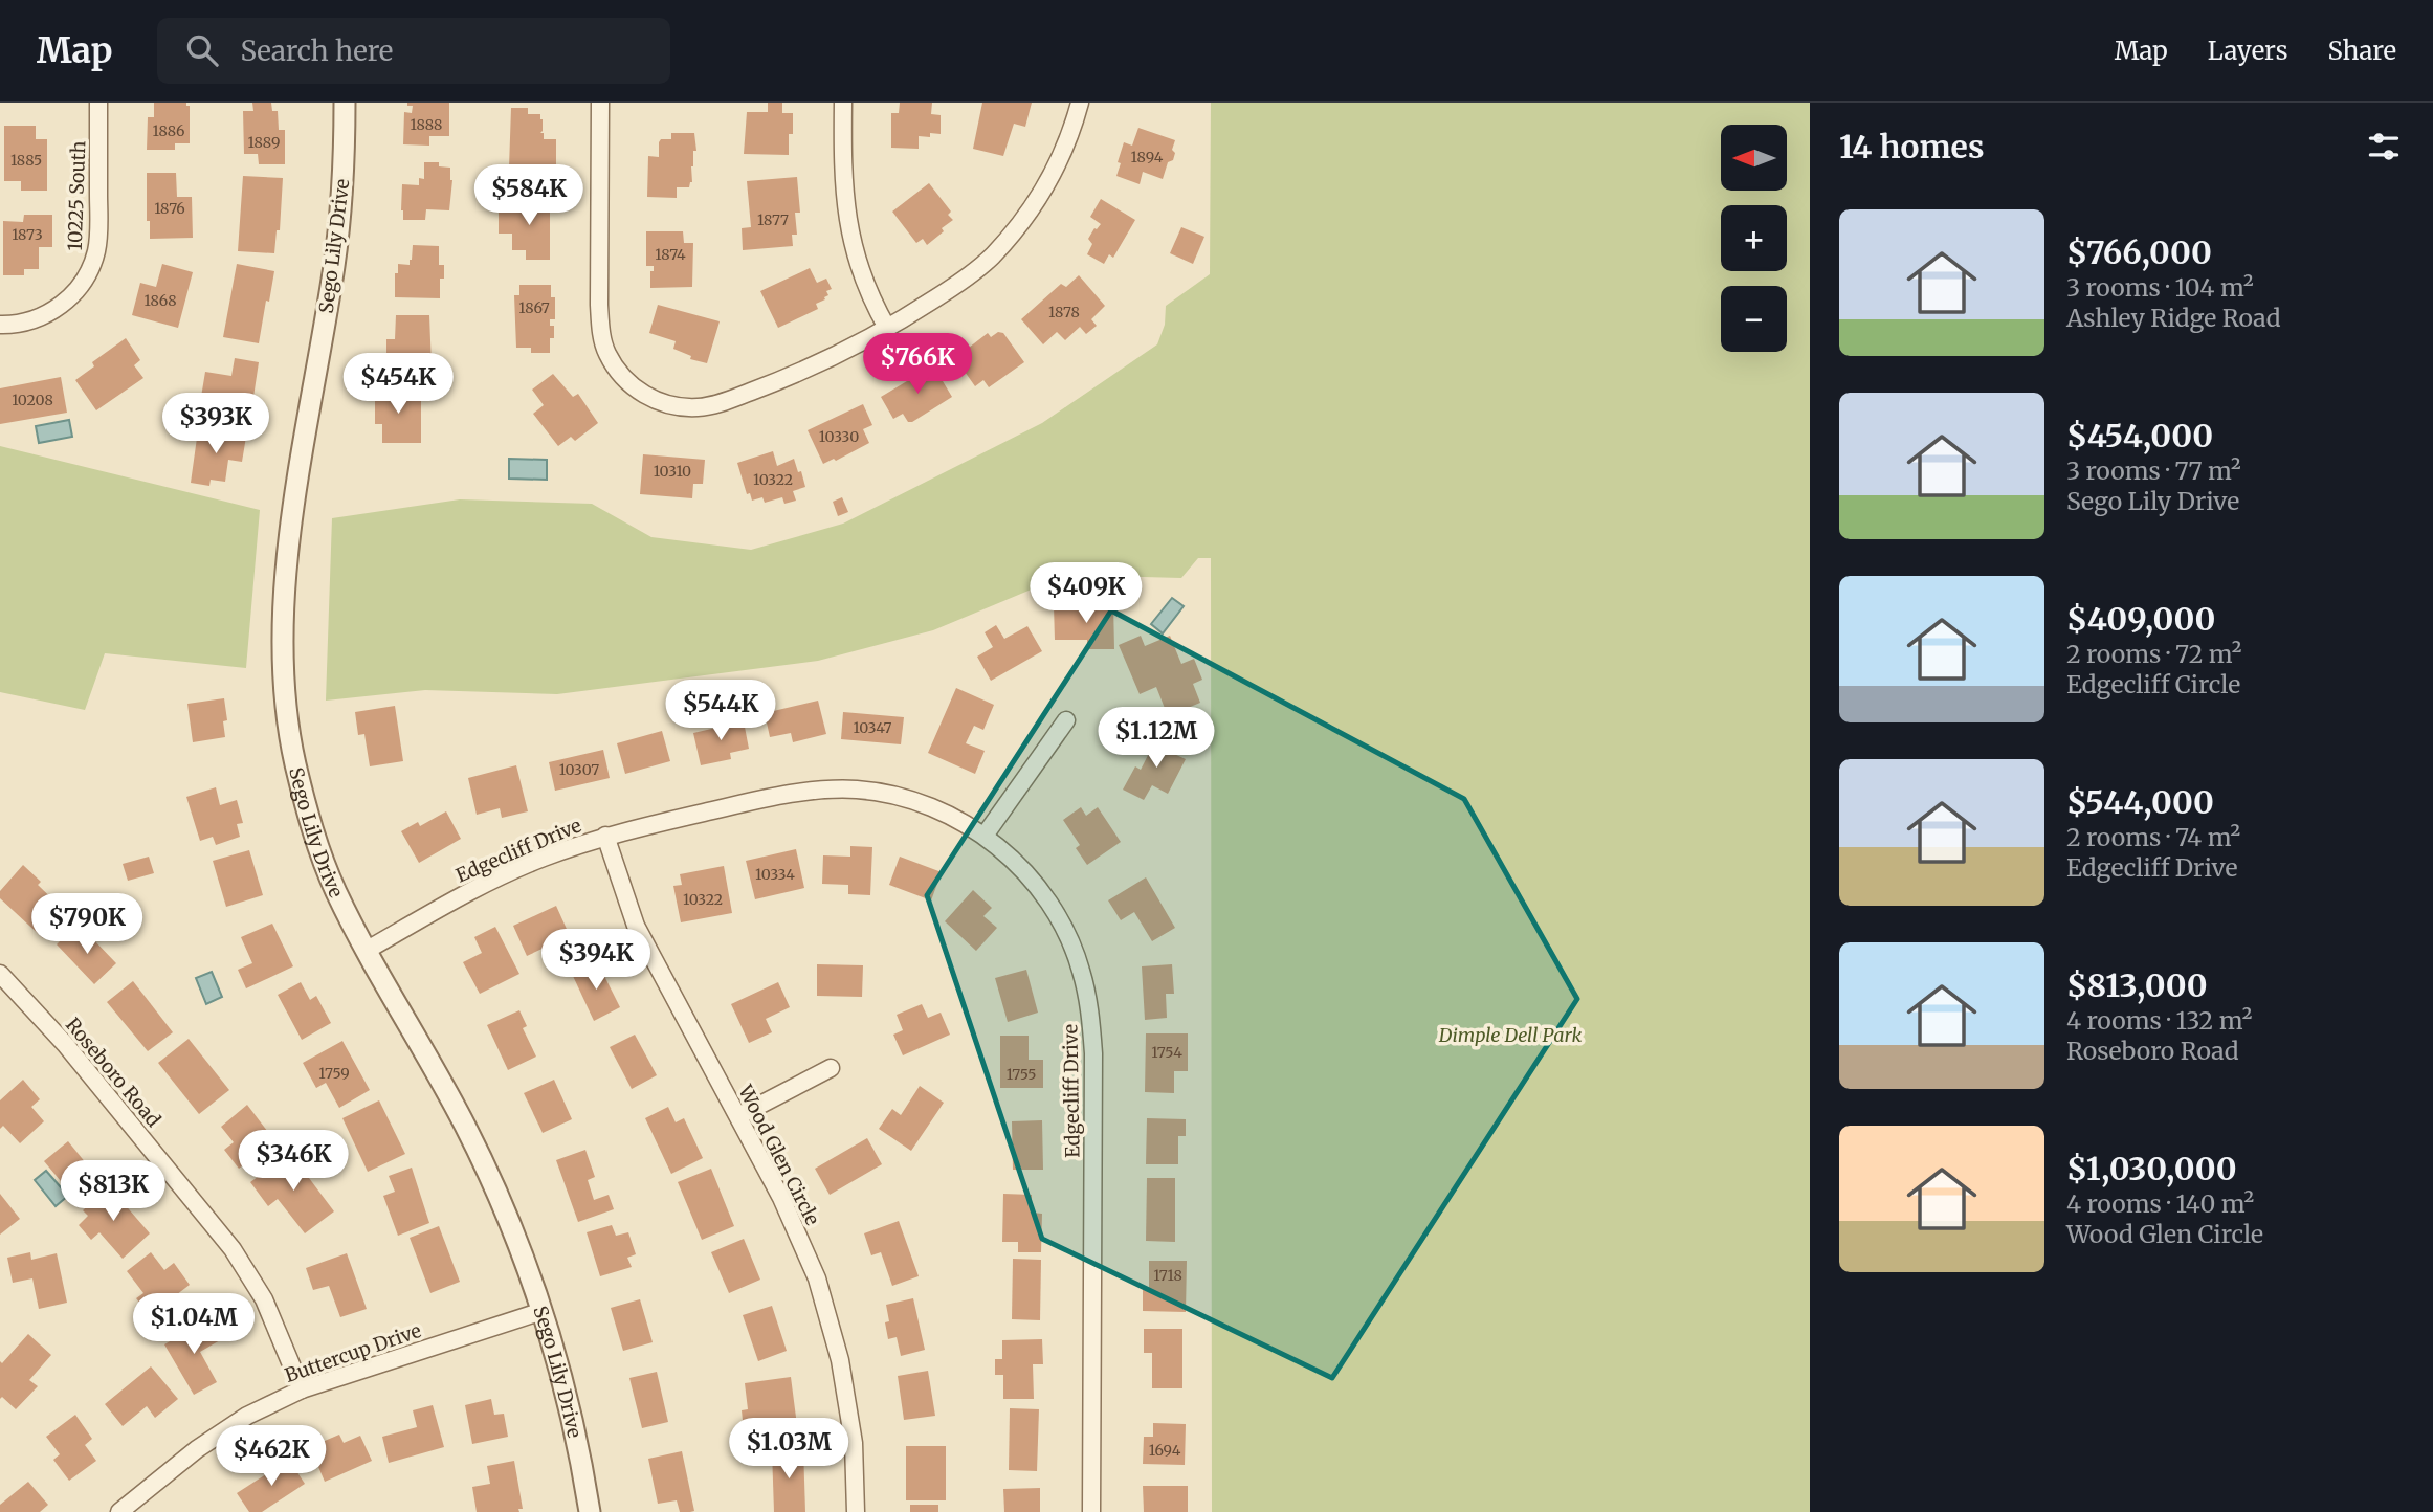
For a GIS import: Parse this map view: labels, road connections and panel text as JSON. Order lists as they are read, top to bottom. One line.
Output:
{"streets":{"street":["10225 South","Sego Lily Drive","Edgecliff Drive","Roseboro Road","Wood Glen Circle","Buttercup Drive"]},"crossings":[["Sego Lily Drive","Edgecliff Drive"],["Sego Lily Drive","Buttercup Drive"],["Edgecliff Drive","Wood Glen Circle"],["Roseboro Road","Buttercup Drive"]],"parks":["Dimple Dell Park"],"house_numbers":["1888","1886","1889","1894","1885","1876","1877","1873","1874","1868","1867","1878","10208","10330","10310","10322","10347","10307","10334","10322","1754","1759","1755","1718","1694"],"north":"left","page":{"header":"Map","search":"Search here","nav":["Map","Layers","Share"],"heading":"14 homes","map_buttons":["+","−"],"price":["$584K","$766K","$454K","$393K","$409K","$544K","$1.12M","$790K","$394K","$346K","$813K","$1.04M","$1.03M","$462K"],"list":[{"name":"$766,000","note":"3 rooms · 104 m² · Ashley Ridge Road"},{"name":"$454,000","note":"3 rooms · 77 m² · Sego Lily Drive"},{"name":"$409,000","note":"2 rooms · 72 m² · Edgecliff Circle"},{"name":"$544,000","note":"2 rooms · 74 m² · Edgecliff Drive"},{"name":"$813,000","note":"4 rooms · 132 m² · Roseboro Road"},{"name":"$1,030,000","note":"4 rooms · 140 m² · Wood Glen Circle"}]}}
